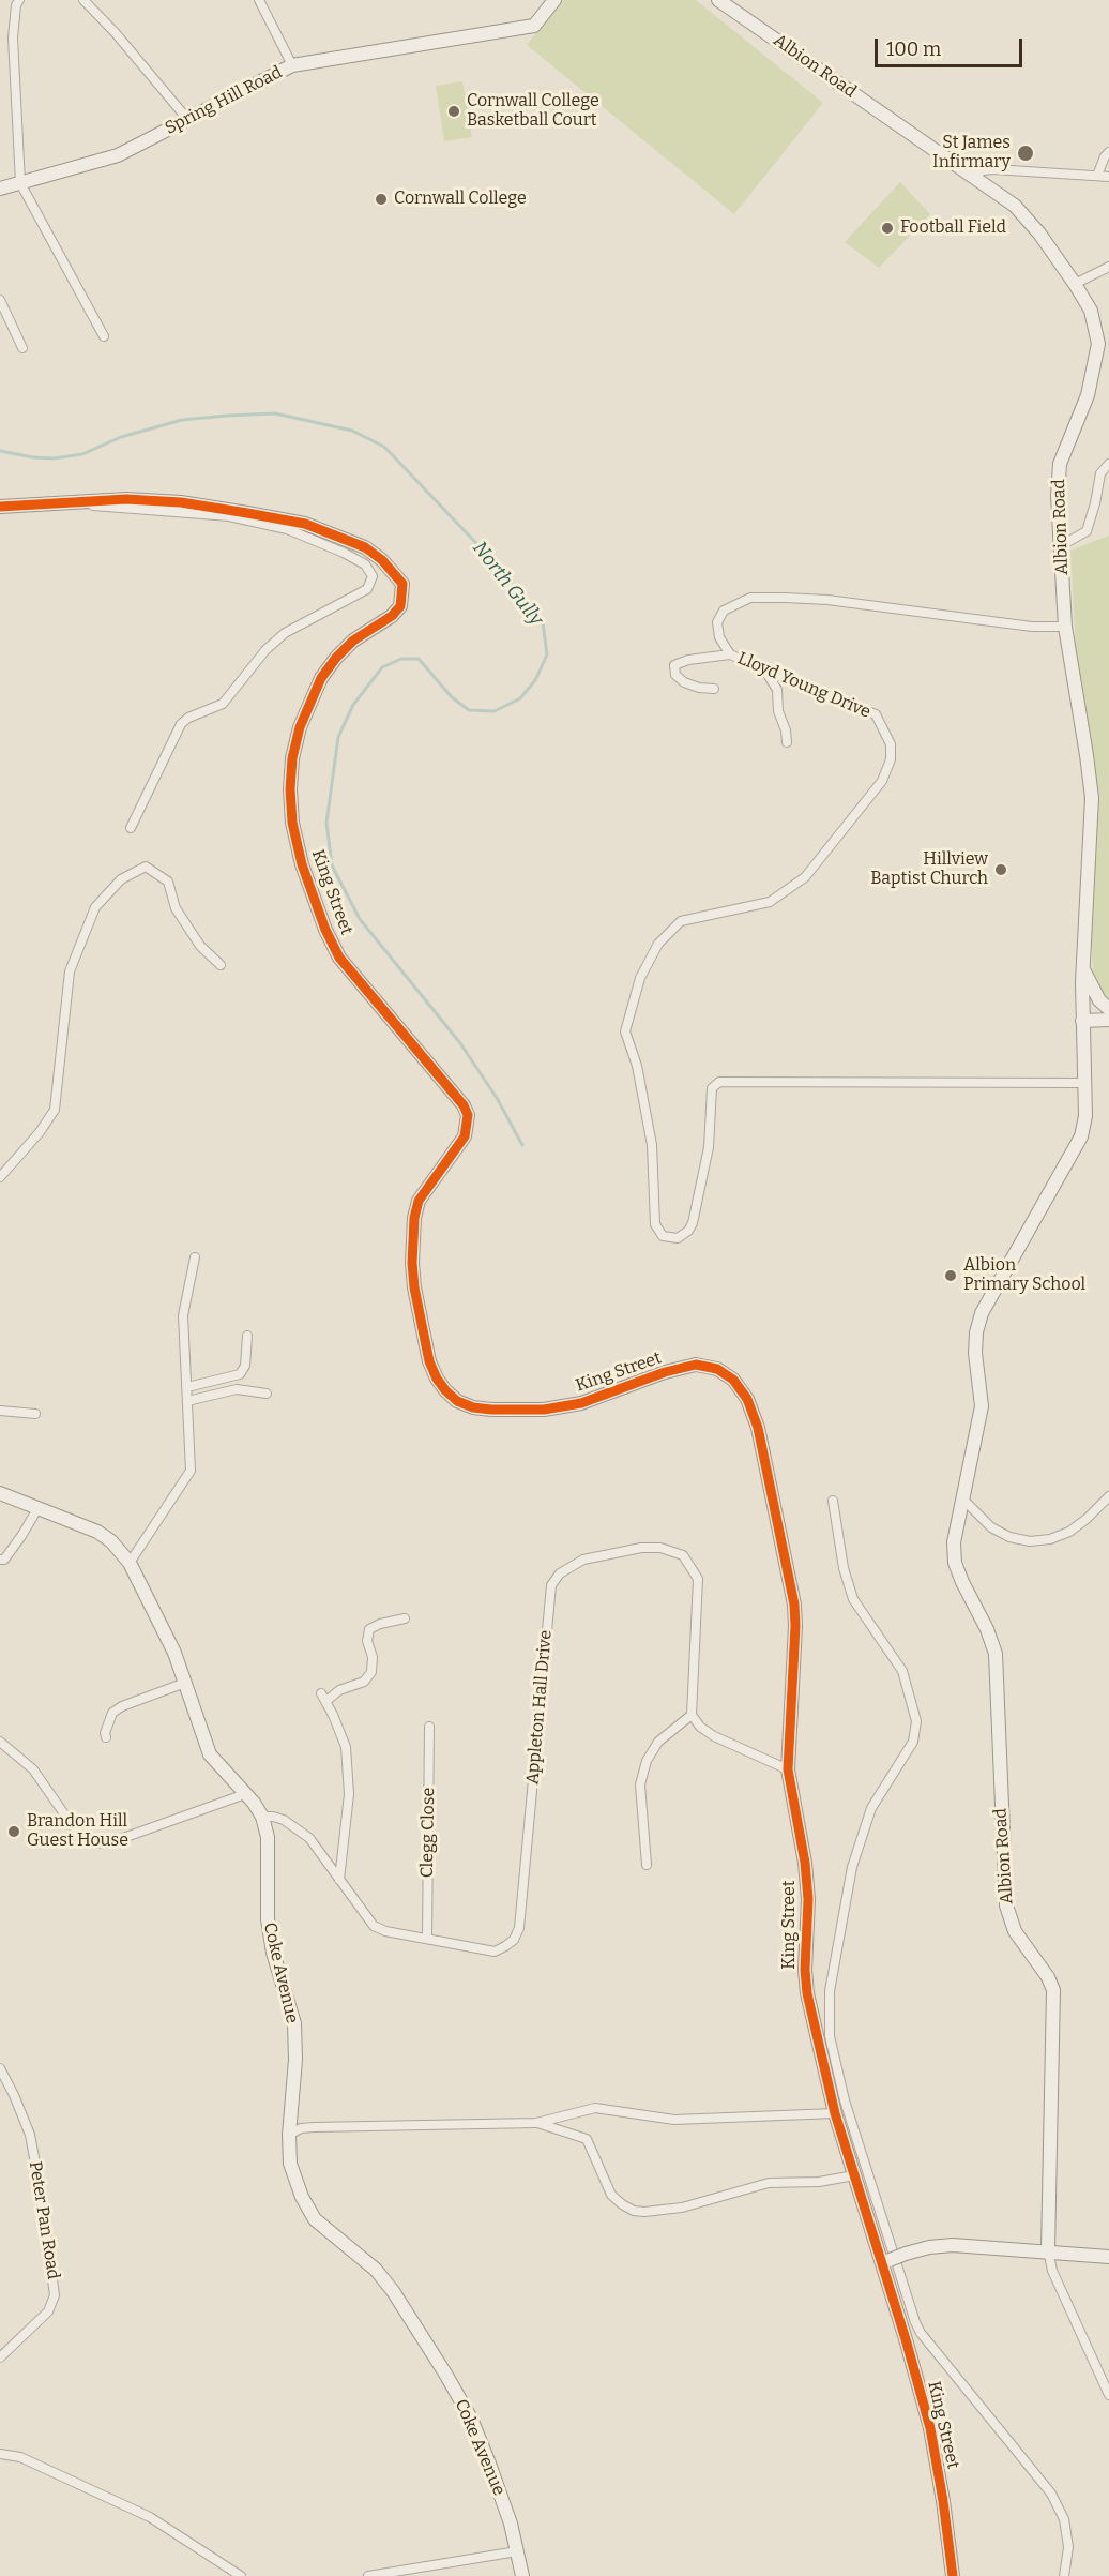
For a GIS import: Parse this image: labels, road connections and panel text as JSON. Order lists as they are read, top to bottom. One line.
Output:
{"streets":{"street":["Albion Road","Spring Hill Road","Lloyd Young Drive","King Street","Appleton Hall Drive","Clegg Close","Coke Avenue","Peter Pan Road"]},"crossings":[["Albion Road","Lloyd Young Drive"],["Appleton Hall Drive","Clegg Close"],["Appleton Hall Drive","Coke Avenue"]],"water":["North Gully"],"places":["Cornwall College Basketball Court","St James Infirmary","Cornwall College","Football Field","Hillview Baptist Church","Albion Primary School","Brandon Hill Guest House"],"scale_bar":"100 m"}
